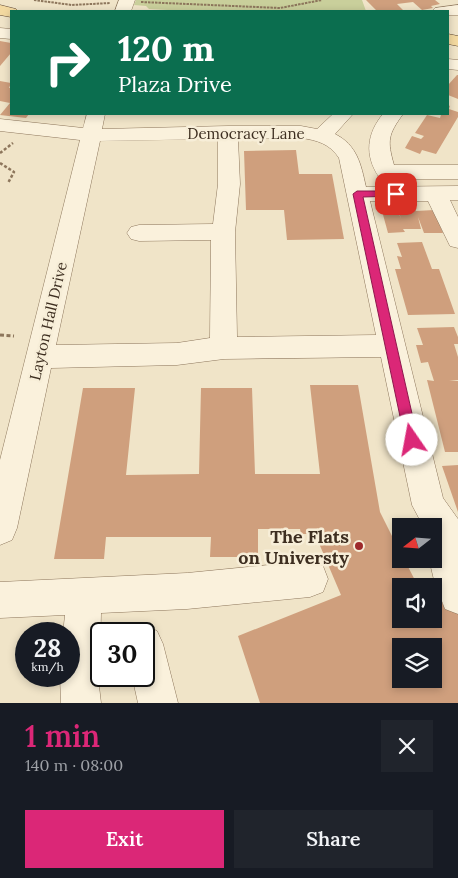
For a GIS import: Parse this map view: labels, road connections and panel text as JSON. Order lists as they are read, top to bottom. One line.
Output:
{"streets":{"street":["Democracy Lane","Layton Hall Drive"]},"crossings":[["Democracy Lane","Layton Hall Drive"]],"places":["The Flats on Universty"],"north":"left","page":{"turn":["120 m","Plaza Drive"],"speed":"28 km/h","limit":"30","heading":["1 min","140 m · 08:00"],"buttons":["Exit","Share"]}}
